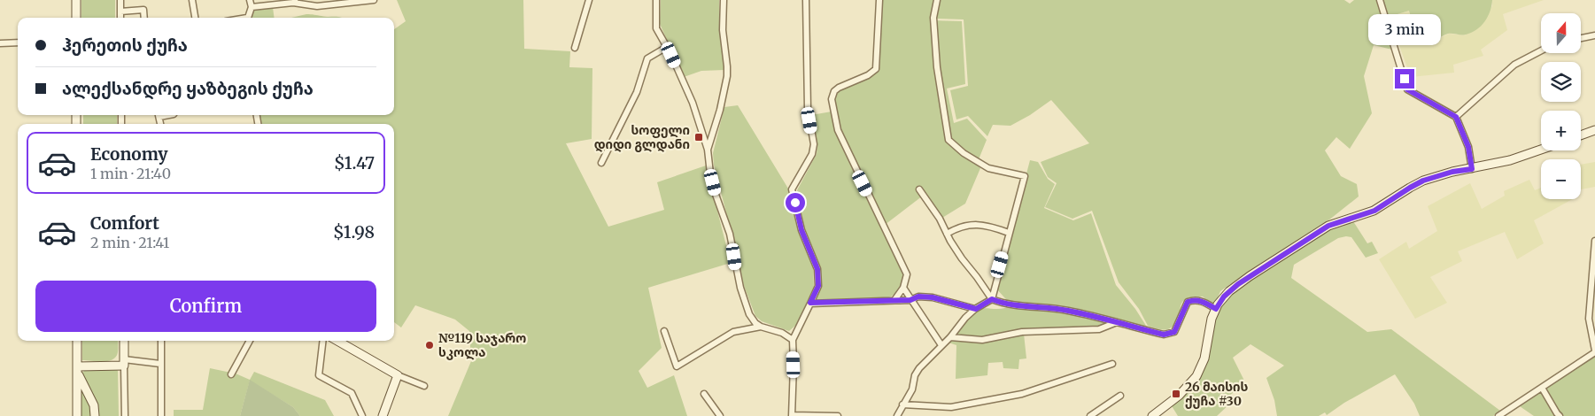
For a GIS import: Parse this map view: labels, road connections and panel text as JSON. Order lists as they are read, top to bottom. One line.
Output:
{"places":{"transit":["სოფელი დიდი გლდანი","26 მაისის ქუჩა #30"],"other":["№119 საჯარო სკოლა"]},"north":"top","page":{"map_buttons":["+","−"],"bubble":"3 min","banner":["ჰერეთის ქუჩა","ალექსანდრე ყაზბეგის ქუჩა"],"list":[{"name":"Economy","note":"1 min · 21:40","value":"$1.47"},{"name":"Comfort","note":"2 min · 21:41","value":"$1.98"}],"buttons":"Confirm"}}
